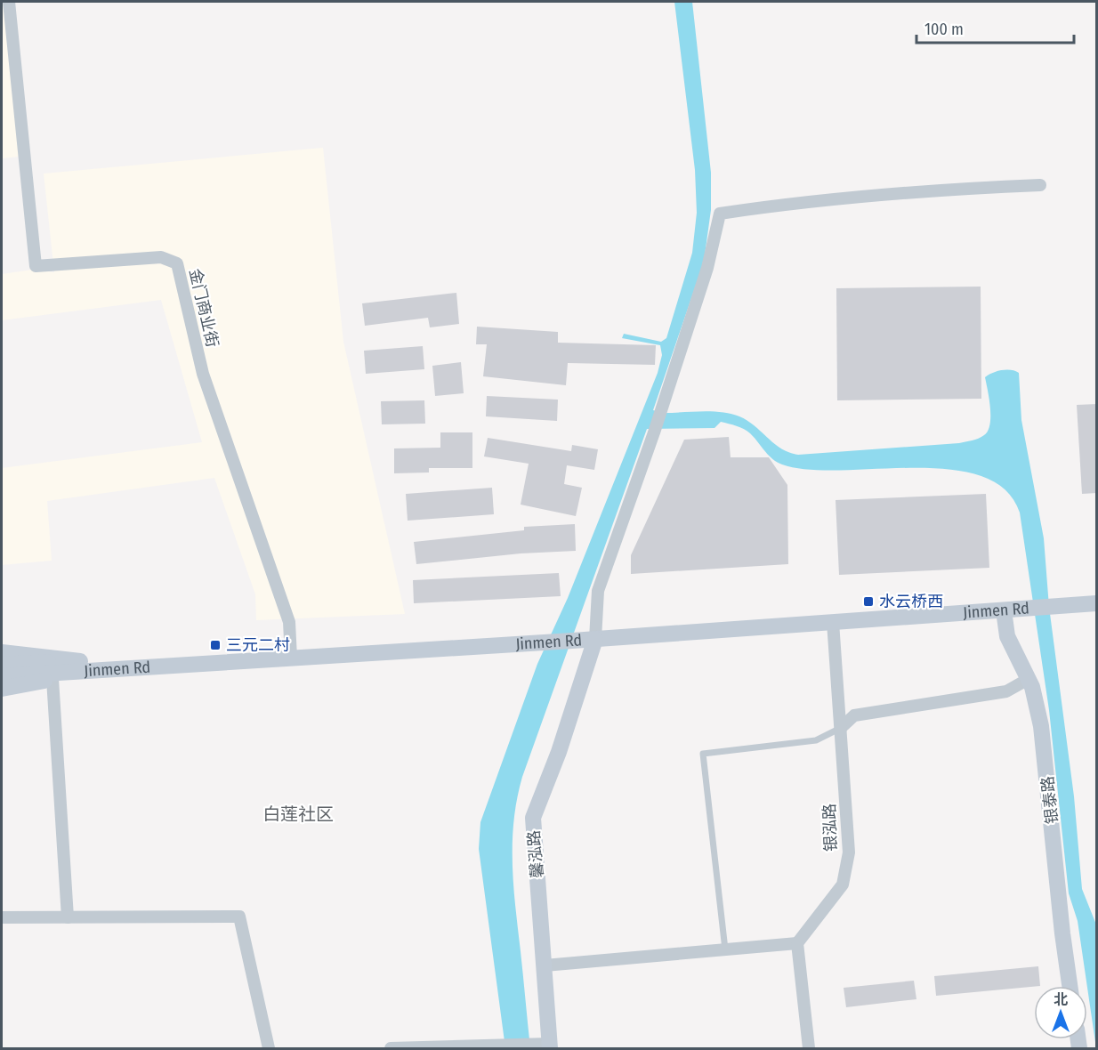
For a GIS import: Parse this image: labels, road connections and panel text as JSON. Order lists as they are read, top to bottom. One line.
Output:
{"streets":{"main road":["Jinmen Rd","银泰路","馨泓路"],"street":["金门商业街","银泓路"]},"crossings":[["金门商业街","Jinmen Rd"],["Jinmen Rd","银泰路"],["Jinmen Rd","银泓路"],["Jinmen Rd","馨泓路"]],"districts":["白莲社区"],"places":{"transit":["水云桥西","三元二村"]},"scale_bar":"100 m","north":"top"}
